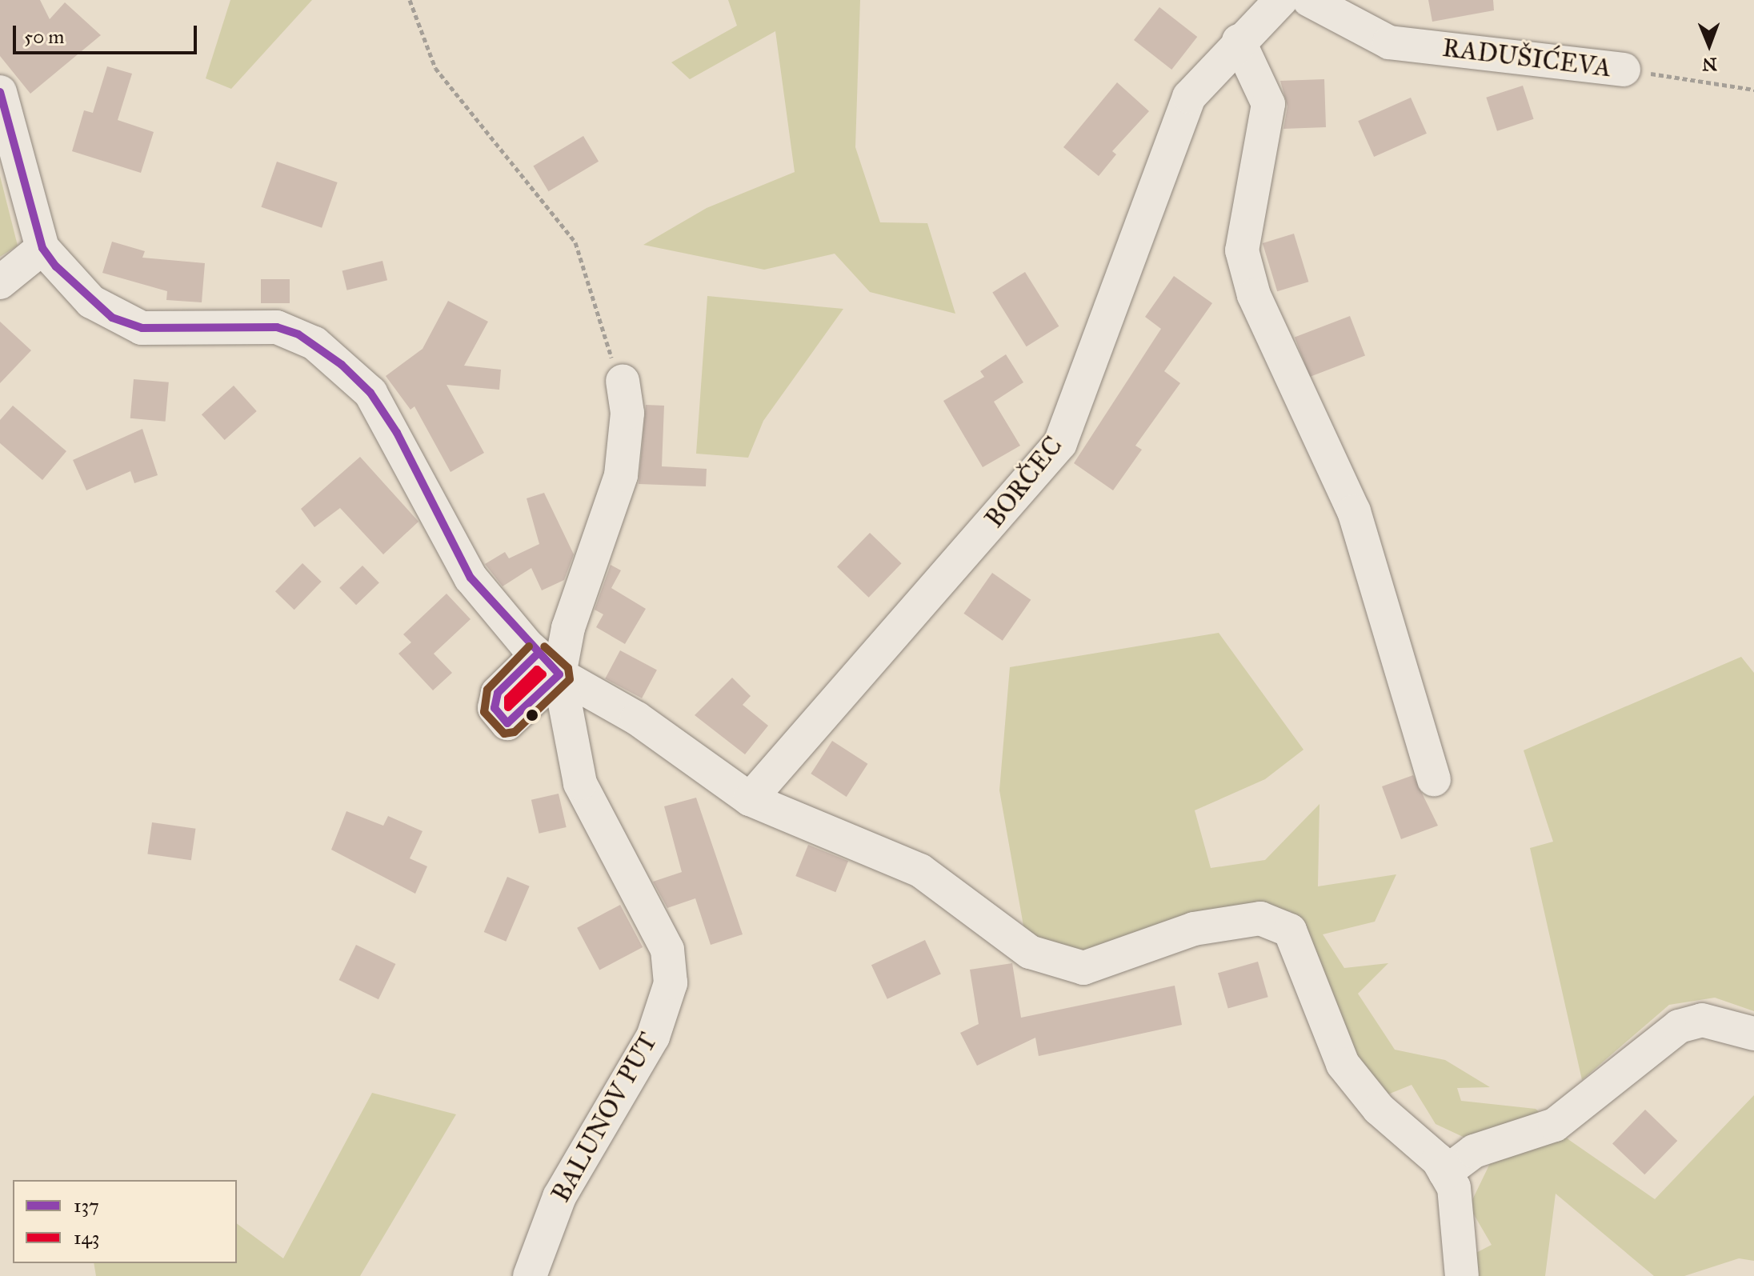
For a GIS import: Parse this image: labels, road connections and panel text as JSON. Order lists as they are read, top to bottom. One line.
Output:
{"streets":{"street":["RADUŠIĆEVA","BORČEC","BALUNOV PUT"]},"lines":["transit line 137","transit line 143"],"legend":["137","143"],"scale_bar":"50 m","north":"bottom"}
